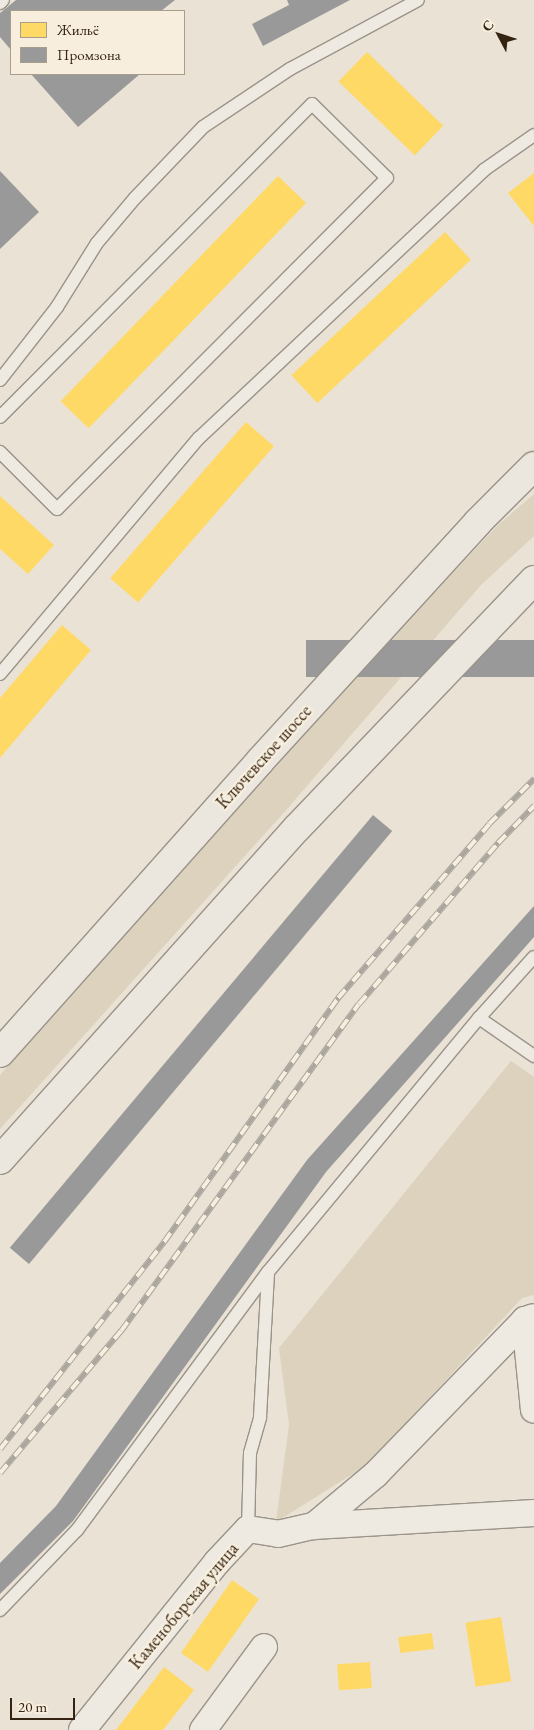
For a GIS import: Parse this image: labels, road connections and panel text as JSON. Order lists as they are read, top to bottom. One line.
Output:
{"streets":{"main road":["Ключевское шоссе"],"street":["Каменоборская улица"]},"legend":["Жильё","Промзона"],"scale_bar":"20 m","north":"top left"}
